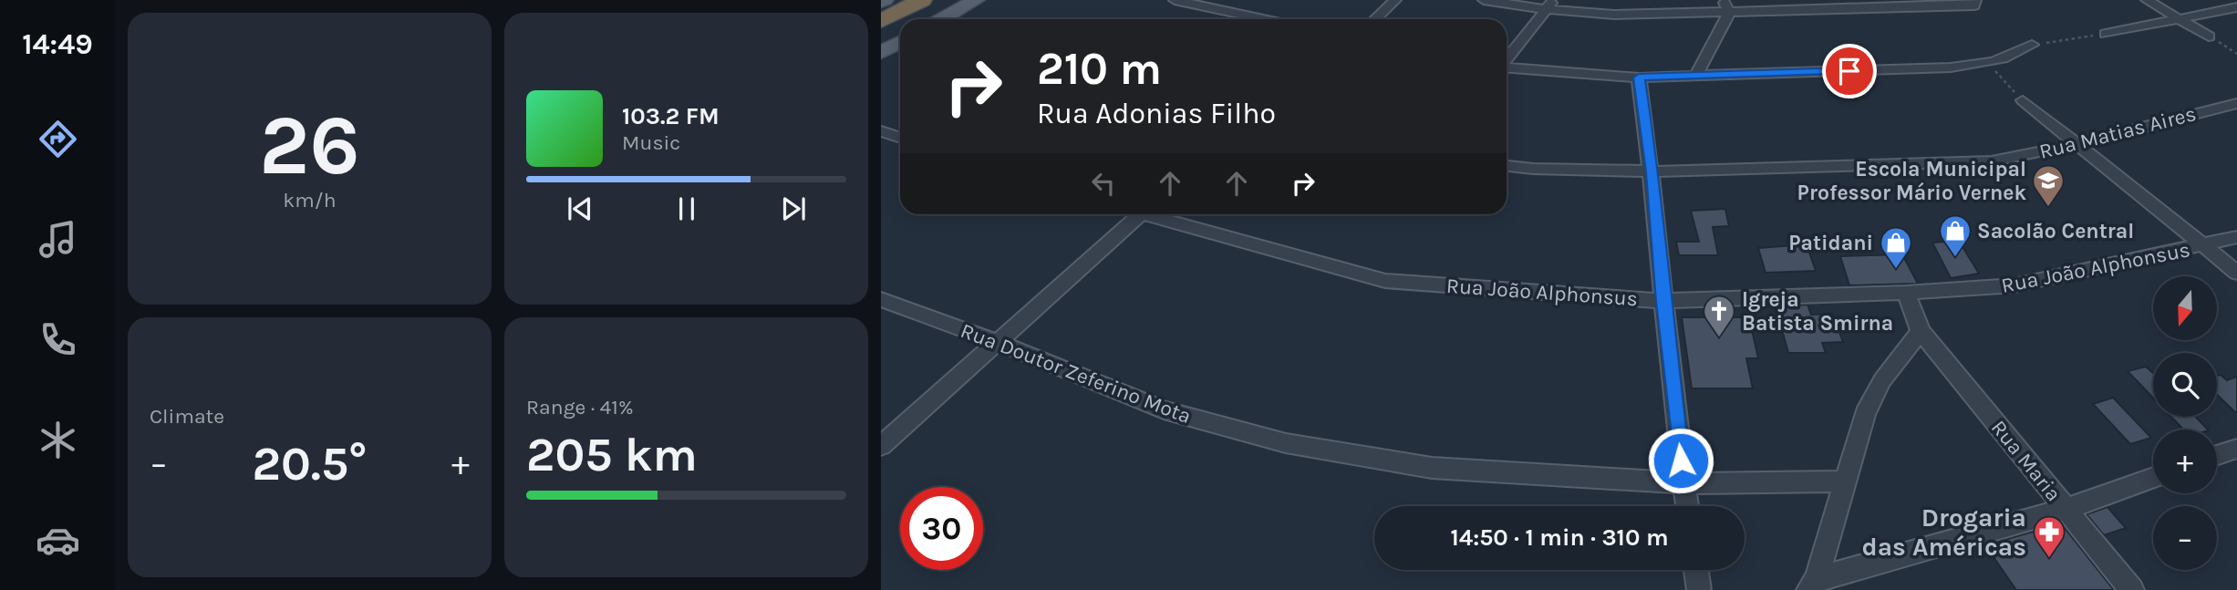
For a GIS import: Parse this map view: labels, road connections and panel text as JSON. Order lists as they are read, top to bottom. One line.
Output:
{"streets":{"street":["Rua Matias Aires","Rua João Alphonsus","Rua Doutor Zeferino Mota","Rua Maria"]},"crossings":[["Rua João Alphonsus","Rua Maria"]],"places":{"school or university":["Escola Municipal Professor Mário Vernek"],"shop":["Sacolão Central","Patidani"],"church":["Igreja Batista Smirna"],"pharmacy":["Drogaria das Américas"]},"north":"bottom","page":{"tabs":"14:49","tile":[["26","km/h"],"Climate",["Range · 41%","205 km"]],"turn":["210 m","Rua Adonias Filho"],"song":["103.2 FM","Music"],"map_buttons":["+","−"],"heat":["−","20.5°","+"],"limit":"30","trip":"14:50 · 1 min · 310 m"}}
